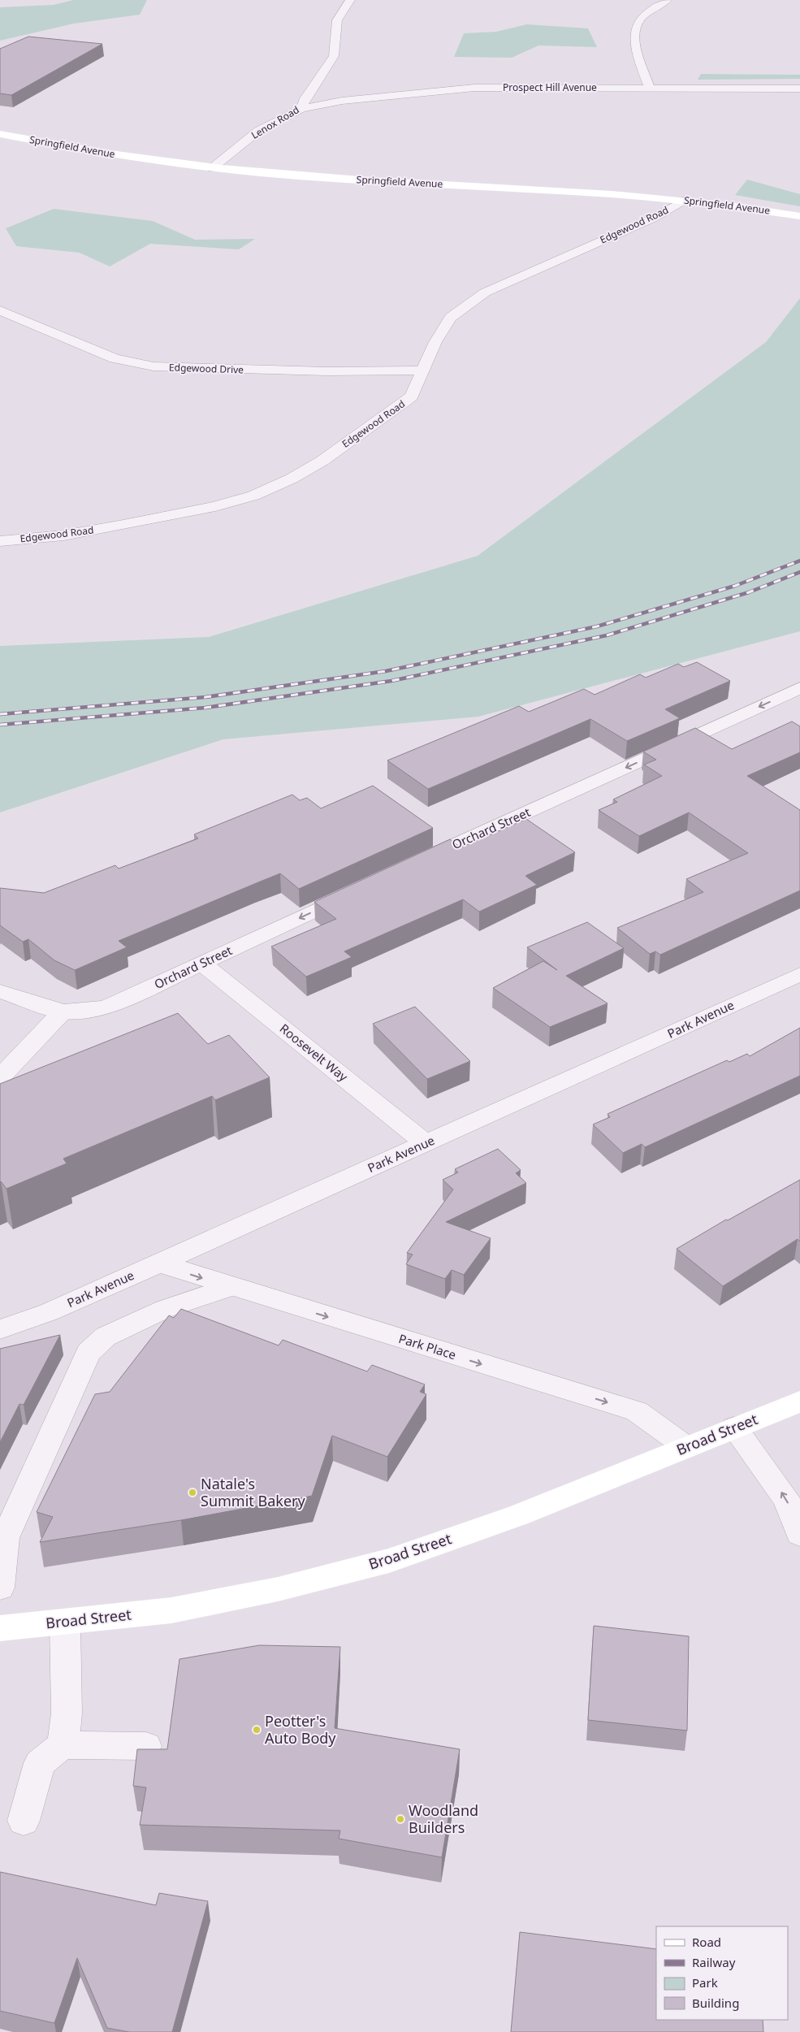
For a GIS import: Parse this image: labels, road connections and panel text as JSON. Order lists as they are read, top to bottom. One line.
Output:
{"streets":{"main road":["Springfield Avenue","Broad Street"],"street":["Prospect Hill Avenue","Lenox Road","Edgewood Road","Edgewood Drive","Orchard Street","Park Avenue","Roosevelt Way","Park Place"]},"crossings":[["Prospect Hill Avenue","Lenox Road"],["Lenox Road","Springfield Avenue"],["Springfield Avenue","Edgewood Road"],["Edgewood Road","Edgewood Drive"],["Orchard Street","Roosevelt Way"],["Park Avenue","Roosevelt Way"],["Park Avenue","Park Place"],["Park Place","Broad Street"]],"one_way":["Orchard Street","Park Place"],"places":["Natale's Summit Bakery","Peotter's Auto Body","Woodland Builders"],"legend":["Road","Railway","Park","Building"]}
